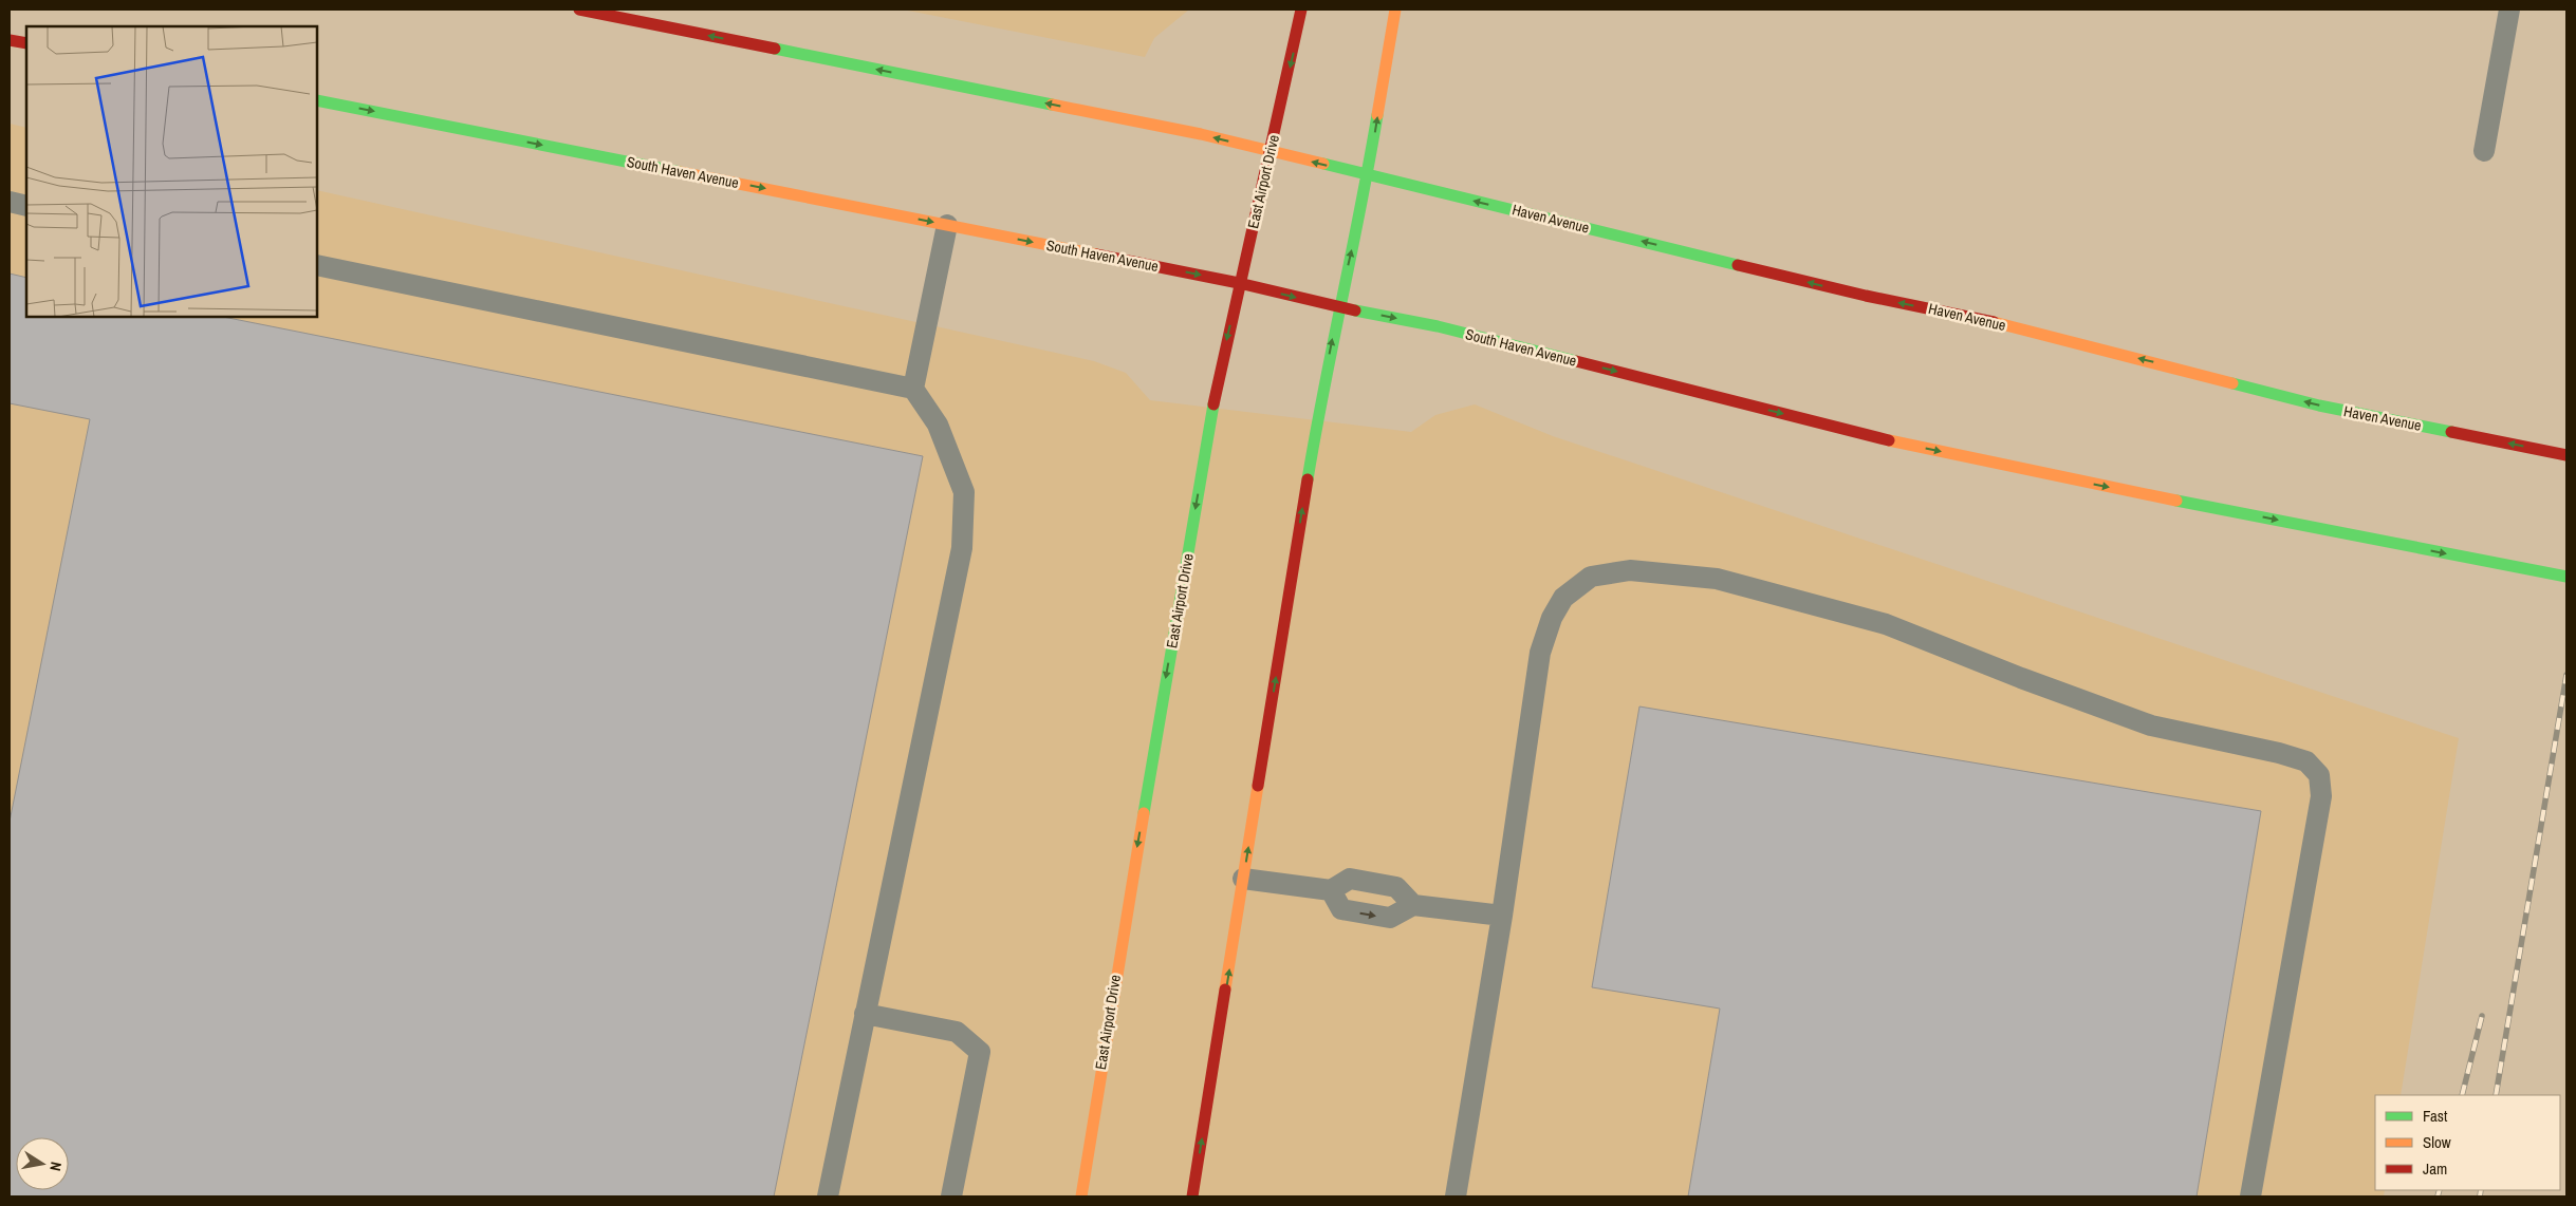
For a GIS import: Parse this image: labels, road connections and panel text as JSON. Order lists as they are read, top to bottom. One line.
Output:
{"streets":{"main road":["South Haven Avenue","East Airport Drive","Haven Avenue"]},"crossings":[["South Haven Avenue","East Airport Drive"]],"one_way":["South Haven Avenue","Haven Avenue"],"legend":["Fast","Slow","Jam"],"north":"right"}
